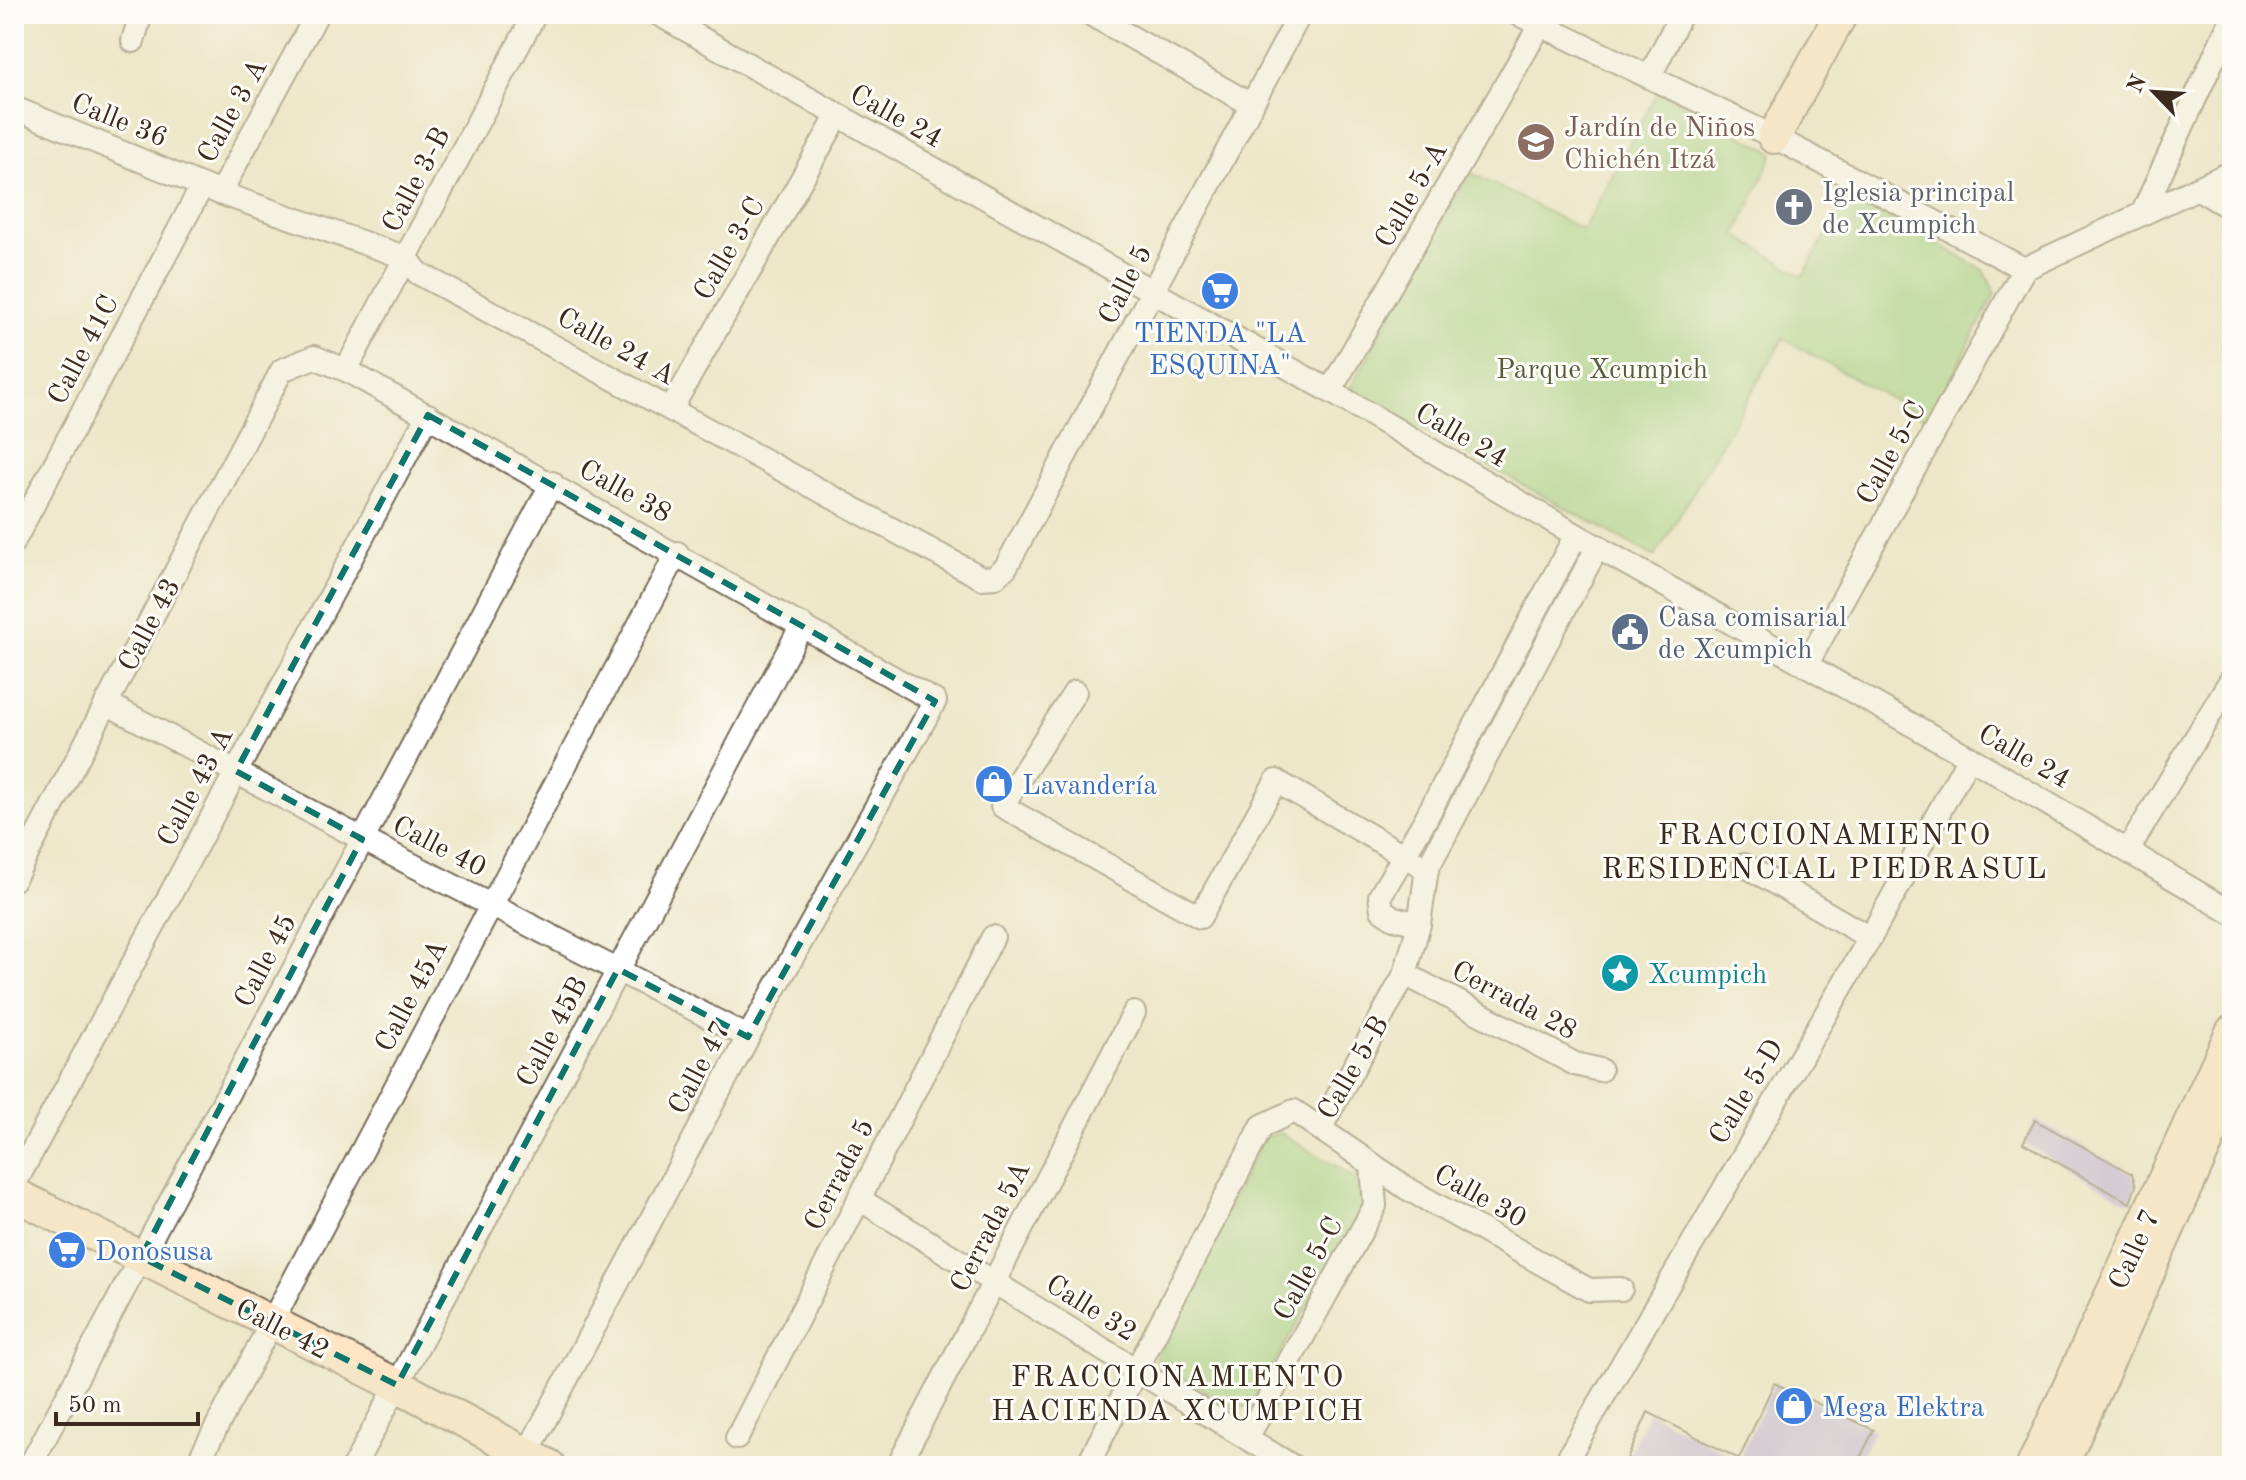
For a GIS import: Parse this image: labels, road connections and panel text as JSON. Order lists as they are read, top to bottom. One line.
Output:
{"streets":{"main road":["Calle 7","Calle 42"],"street":["Calle 3 A","Calle 24","Calle 36","Calle 3-B","Calle 5-A","Calle 3-C","Calle 5","Calle 24 A","Calle 41C","Calle 5-C","Calle 38","Calle 43","Calle 43 A","Calle 40","Calle 45","Calle 45A","Cerrada 28","Calle 45B","Calle 47","Calle 5-B","Calle 5-D","Cerrada 5","Calle 30","Cerrada 5A","Calle 32"]},"crossings":[["Calle 3 A","Calle 36"],["Calle 3 A","Calle 24 A"],["Calle 3 A","Calle 41C"],["Calle 24","Calle 5-A"],["Calle 24","Calle 3-C"],["Calle 24","Calle 5"],["Calle 24","Calle 5-C"],["Calle 24","Calle 5-B"],["Calle 24","Calle 5-D"],["Calle 36","Calle 24 A"],["Calle 36","Calle 41C"],["Calle 3-B","Calle 24 A"],["Calle 3-B","Calle 38"],["Calle 3-C","Calle 24 A"],["Calle 5","Calle 24 A"],["Calle 24 A","Calle 41C"],["Calle 5-C","Calle 30"],["Calle 5-C","Calle 32"],["Calle 38","Calle 43"],["Calle 38","Calle 43 A"],["Calle 38","Calle 45"],["Calle 38","Calle 45A"],["Calle 38","Calle 45B"],["Calle 38","Calle 47"],["Calle 43","Calle 40"],["Calle 43 A","Calle 40"],["Calle 40","Calle 45"],["Calle 40","Calle 45A"],["Calle 40","Calle 45B"],["Calle 40","Calle 47"],["Calle 45","Calle 42"],["Calle 45A","Calle 42"],["Cerrada 28","Calle 5-B"],["Calle 45B","Calle 42"],["Calle 47","Calle 42"],["Calle 5-B","Calle 30"],["Calle 5-B","Calle 32"],["Cerrada 5","Calle 32"],["Cerrada 5A","Calle 32"]],"districts":["FRACCIONAMIENTO RESIDENCIAL PIEDRASUL","FRACCIONAMIENTO HACIENDA XCUMPICH"],"parks":["Parque Xcumpich"],"places":{"school or university":["Jardín de Niños Chichén Itzá"],"church":["Iglesia principal de Xcumpich"],"supermarket":["TIENDA \"LA ESQUINA\"","Donosusa"],"public building":["Casa comisarial de Xcumpich"],"shop":["Lavandería","Mega Elektra"],"place":["Xcumpich"]},"scale_bar":"50 m","north":"top left"}
